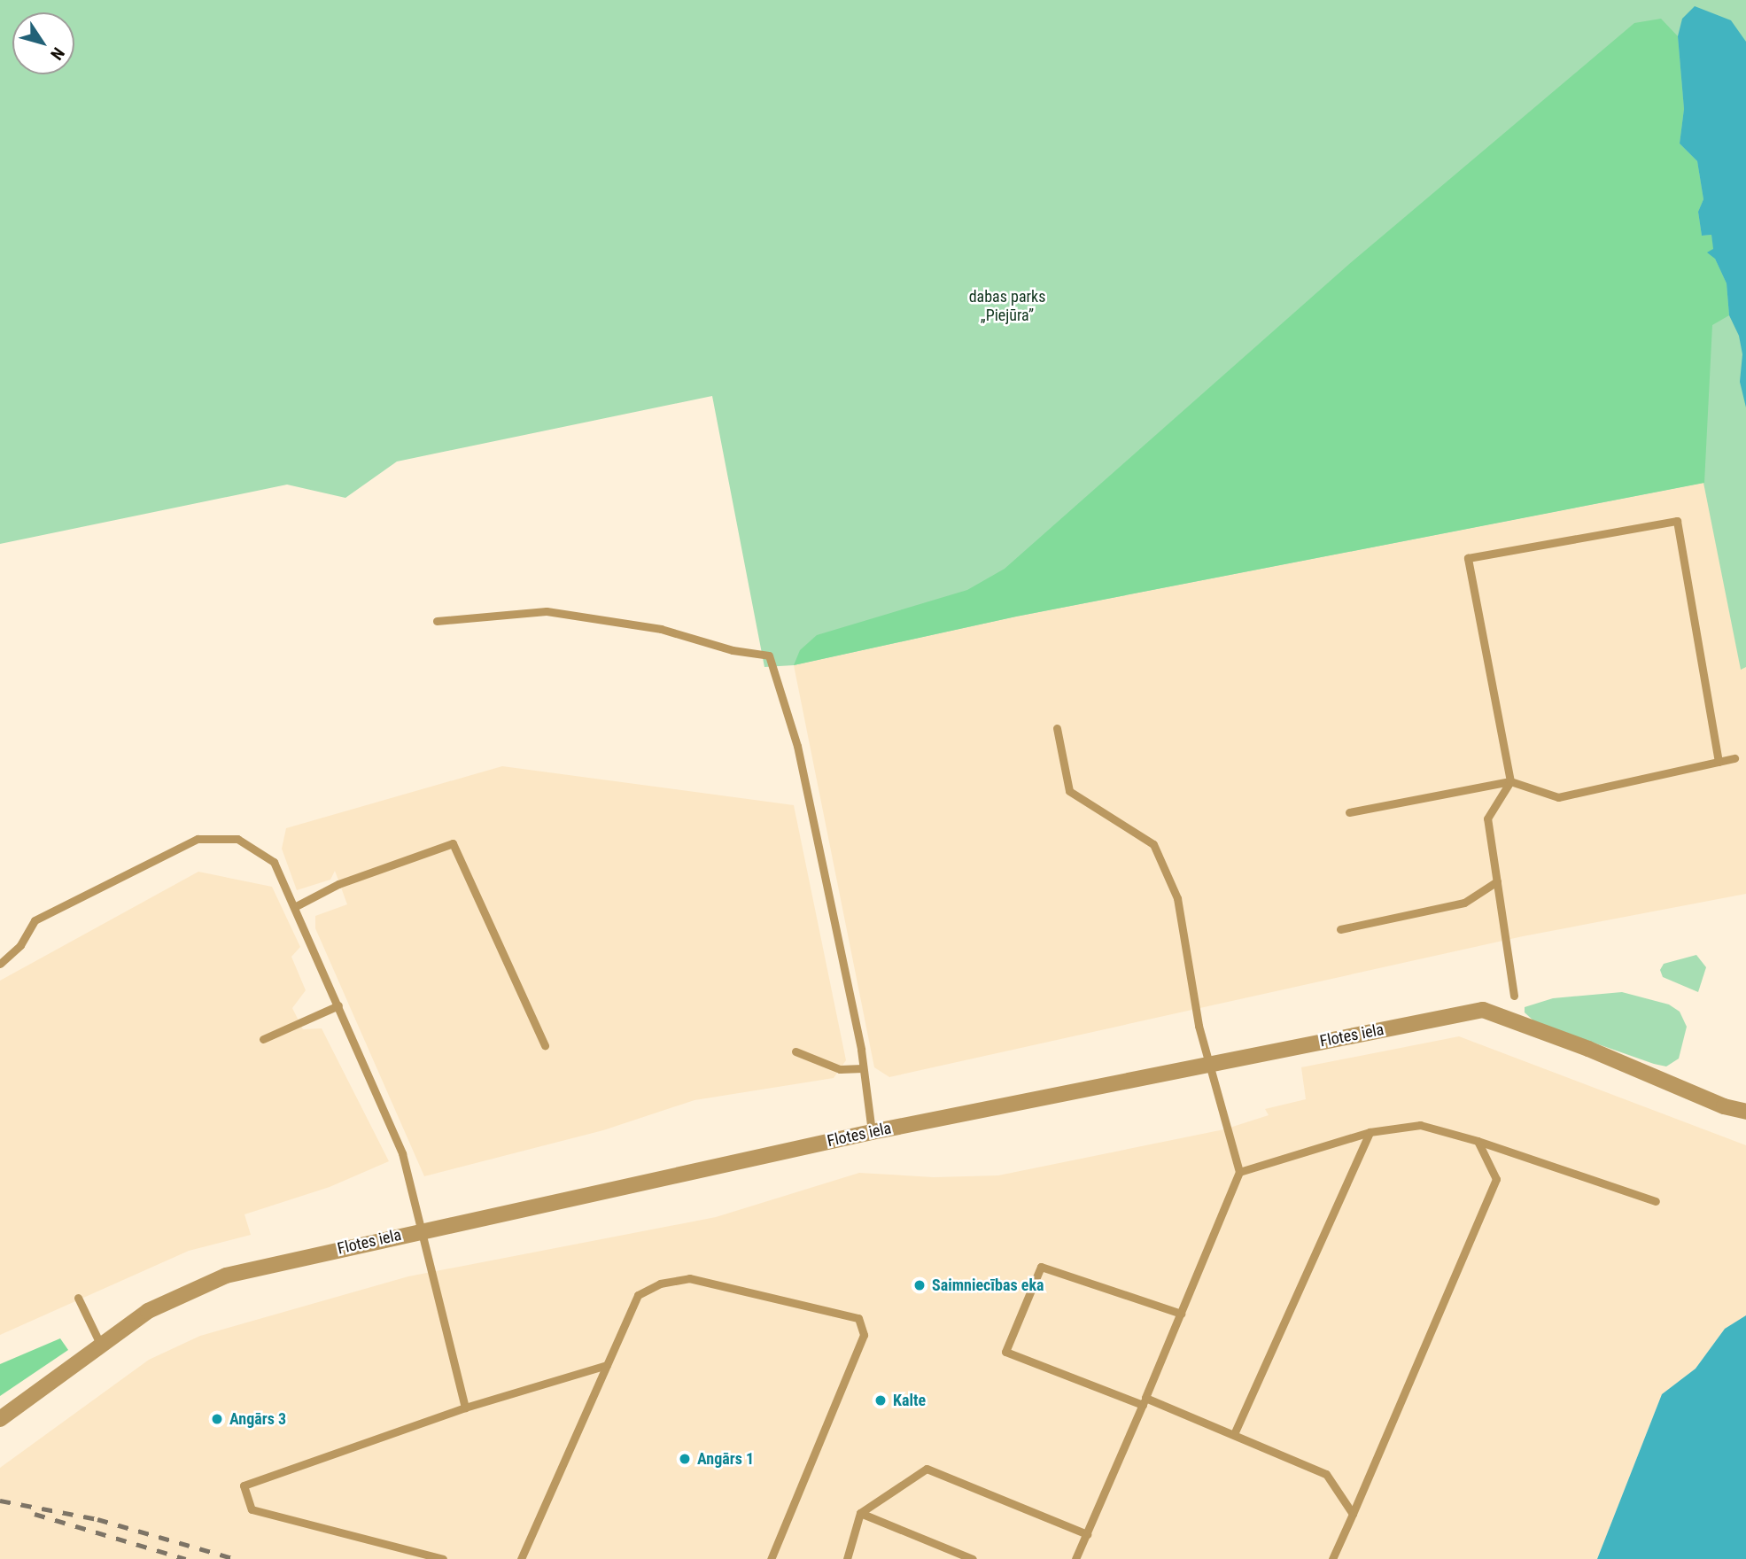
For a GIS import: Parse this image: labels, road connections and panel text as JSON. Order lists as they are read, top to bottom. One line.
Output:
{"streets":{"street":["Flotes iela"]},"parks":["dabas parks „Piejūra”"],"places":["Saimniecības eka","Kalte","Angārs 3","Angārs 1"],"north":"bottom right"}
